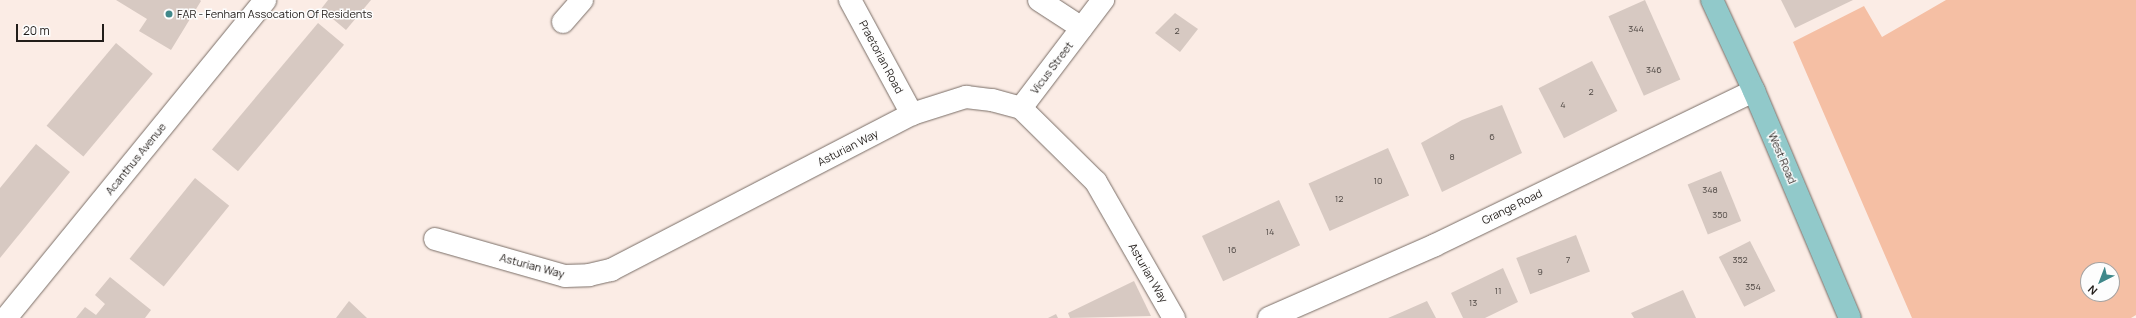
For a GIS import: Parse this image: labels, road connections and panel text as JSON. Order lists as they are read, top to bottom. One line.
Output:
{"streets":{"main road":["West Road"],"street":["Praetorian Road","Vicus Street","Asturian Way","Acanthus Avenue","Grange Road"]},"crossings":[["Praetorian Road","Asturian Way"],["Vicus Street","Asturian Way"],["West Road","Grange Road"]],"places":["FAR - Fenham Assocation Of Residents"],"house_numbers":["344","2","346","2","4","6","8","10","348","12","350","14","16","7","352","9","354","11","13"],"scale_bar":"20 m","north":"bottom left"}
